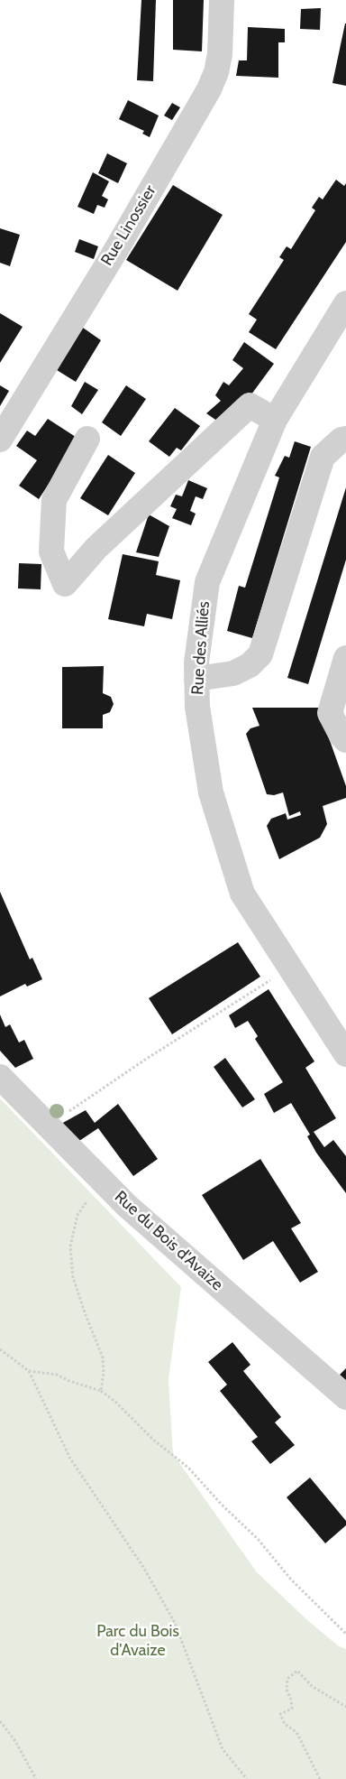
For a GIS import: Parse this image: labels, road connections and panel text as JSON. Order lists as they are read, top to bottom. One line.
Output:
{"streets":{"street":["Rue Linossier","Rue des Alliés","Rue du Bois d'Avaize"]},"parks":["Parc du Bois d'Avaize"]}
